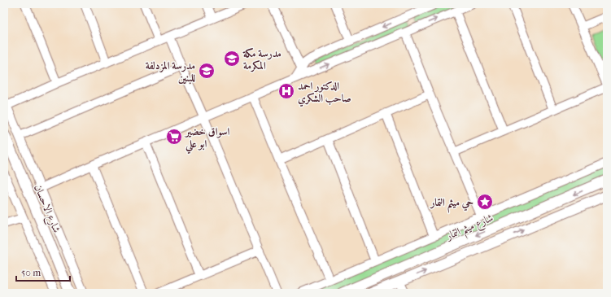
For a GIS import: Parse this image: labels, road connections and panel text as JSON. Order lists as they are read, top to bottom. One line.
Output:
{"streets":{"street":["شارع الاحسان","شارع ميثم التمار"]},"places":{"school or university":["مدرسة مكة المكرمة","مدرسة المزدلفة للبنين"],"hospital":["الدكتور احمد صاحب الشكري"],"supermarket":["اسواق خضير ابو علي"],"place":["حي ميثم التمار"]},"scale_bar":"50 m"}
